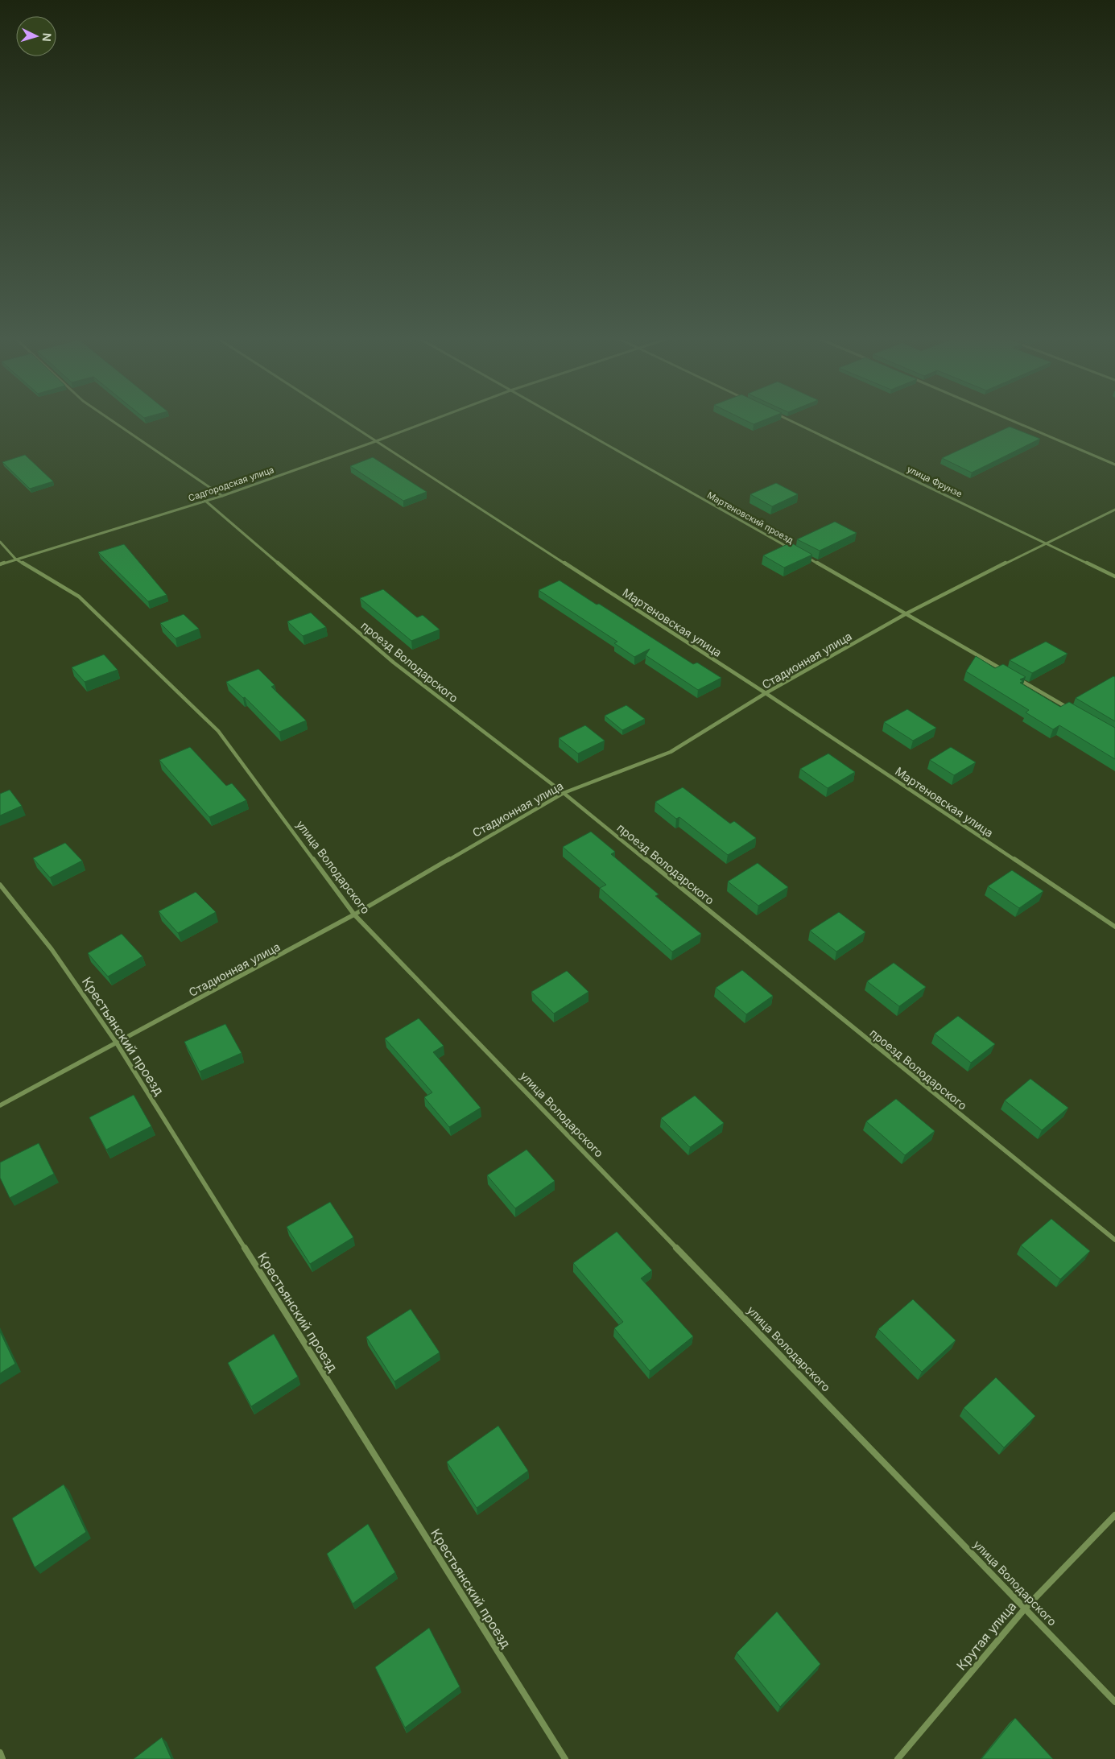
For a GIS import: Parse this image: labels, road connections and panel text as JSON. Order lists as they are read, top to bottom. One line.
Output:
{"streets":{"street":["улица Фрунзе","Садгородская улица","Мартеновский проезд","Мартеновская улица","Стадионная улица","проезд Володарского","улица Володарского","Крестьянский проезд","Крутая улица"]},"crossings":[["улица Фрунзе","Стадионная улица"],["Садгородская улица","Мартеновская улица"],["Садгородская улица","проезд Володарского"],["Садгородская улица","улица Володарского"],["Мартеновский проезд","Стадионная улица"],["Мартеновская улица","Стадионная улица"],["Стадионная улица","проезд Володарского"],["Стадионная улица","улица Володарского"],["Стадионная улица","Крестьянский проезд"],["улица Володарского","Крутая улица"]],"north":"right"}
